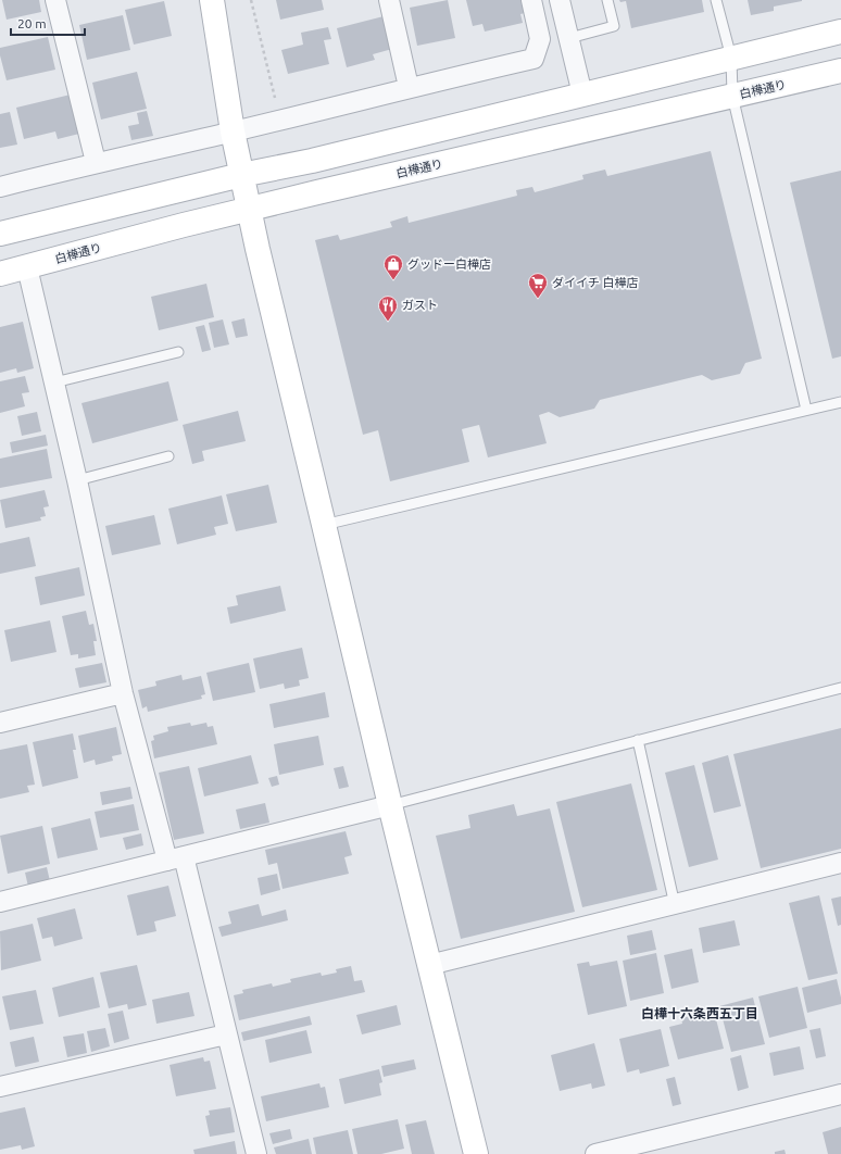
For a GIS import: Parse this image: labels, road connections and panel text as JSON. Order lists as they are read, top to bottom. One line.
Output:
{"streets":{"street":["白樺通り"]},"districts":["白樺十六条西五丁目"],"places":{"shop":["グッドー白樺店"],"supermarket":["ダイイチ 白樺店"],"restaurant":["ガスト"]},"scale_bar":"20 m"}
